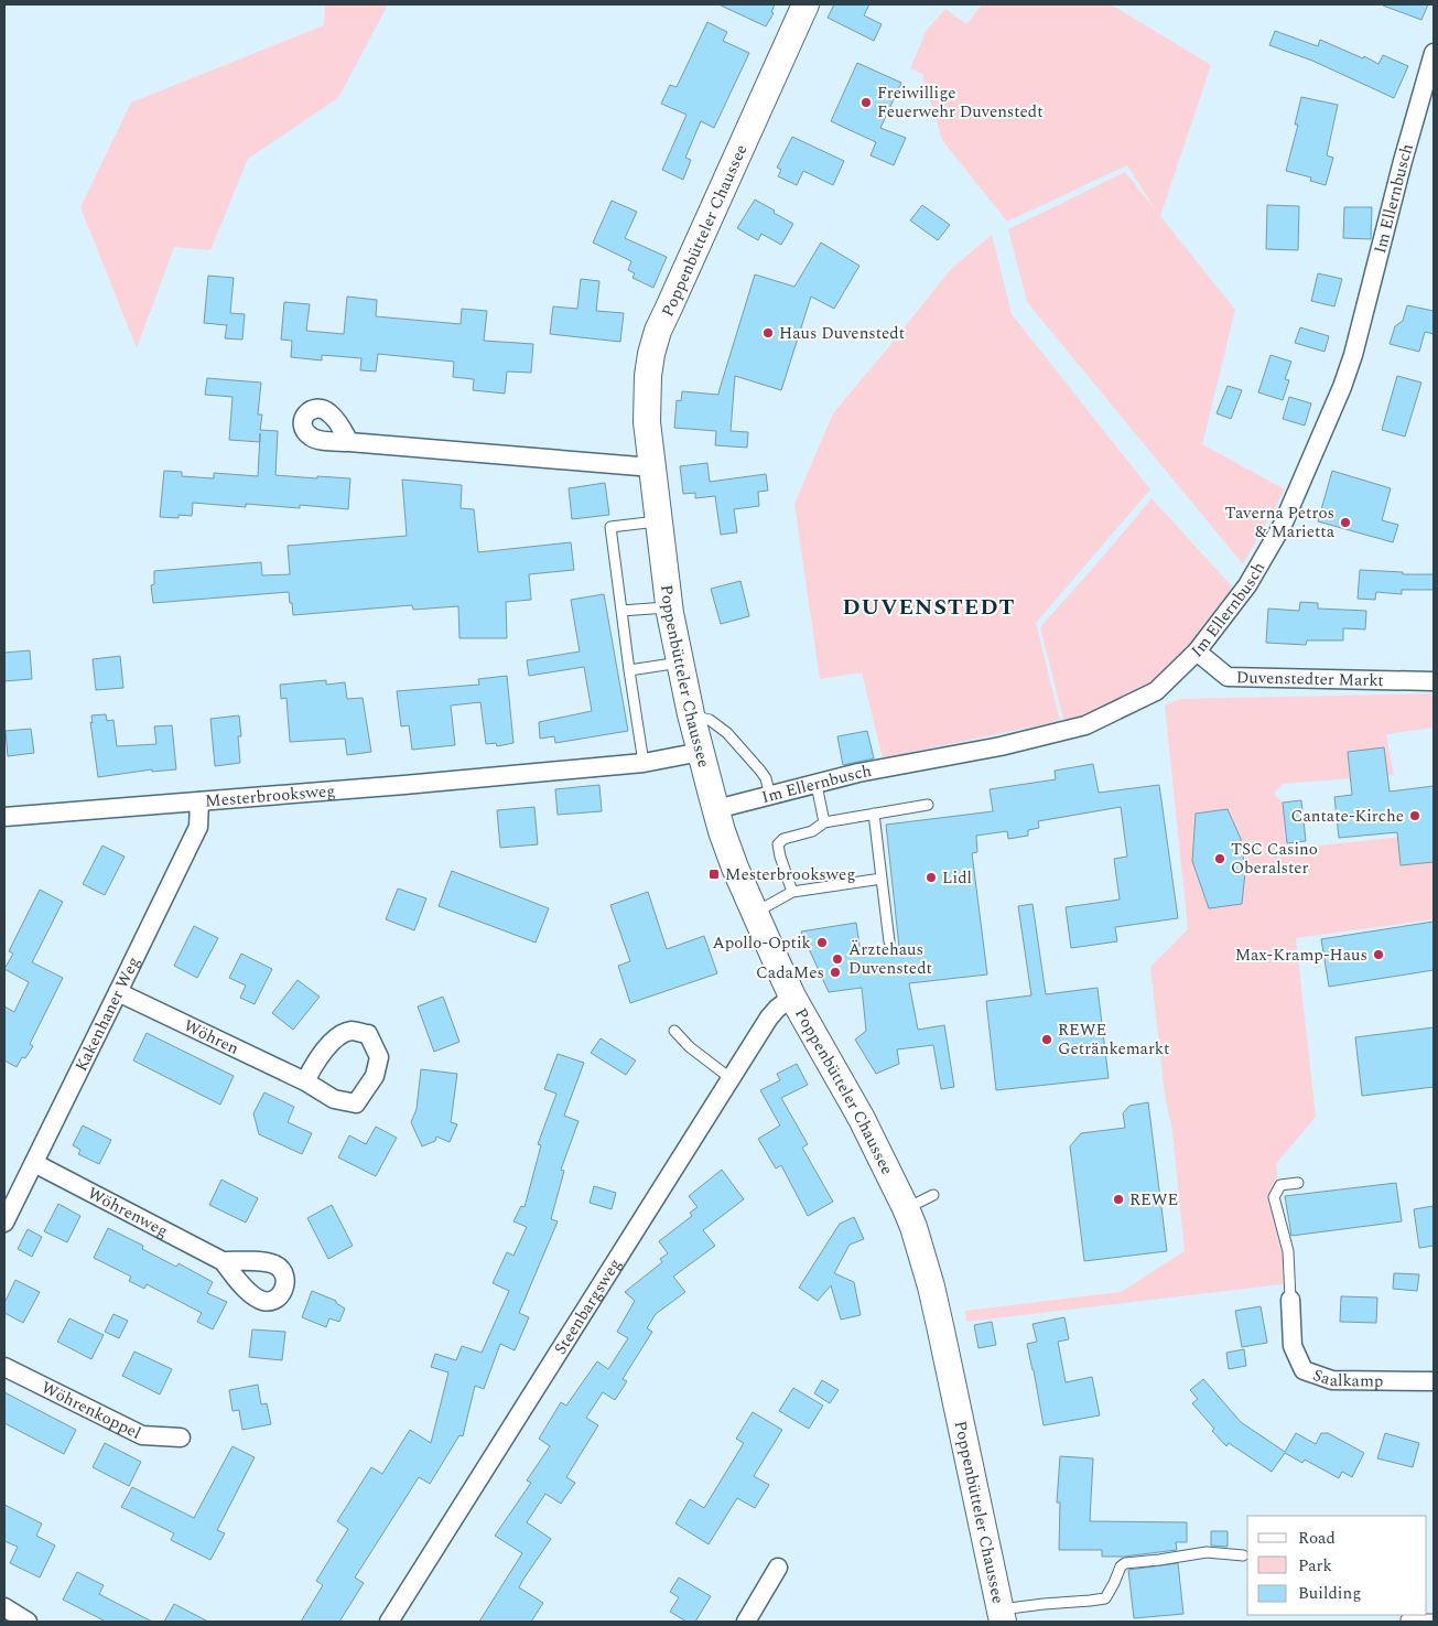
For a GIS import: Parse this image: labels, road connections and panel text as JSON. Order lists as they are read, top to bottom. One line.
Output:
{"streets":{"main road":["Poppenbütteler Chaussee"],"street":["Im Ellernbusch","Duvenstedter Markt","Mesterbrooksweg","Kakenhaner Weg","Wöhren","Wöhrenweg","Steenbargsweg","Saalkamp","Wöhrenkoppel"]},"crossings":[["Im Ellernbusch","Poppenbütteler Chaussee"],["Im Ellernbusch","Duvenstedter Markt"],["Poppenbütteler Chaussee","Mesterbrooksweg"],["Poppenbütteler Chaussee","Steenbargsweg"],["Mesterbrooksweg","Kakenhaner Weg"],["Kakenhaner Weg","Wöhren"],["Kakenhaner Weg","Wöhrenweg"]],"districts":["DUVENSTEDT"],"places":{"other":["Freiwillige Feuerwehr Duvenstedt","Haus Duvenstedt","Taverna Petros & Marietta","Cantate-Kirche","TSC Casino Oberalster","Lidl","Apollo-Optik","Max-Kramp-Haus","Ärztehaus Duvenstedt","CadaMes","REWE Getränkemarkt","REWE"],"transit":["Mesterbrooksweg"]},"legend":["Road","Park","Building"]}
